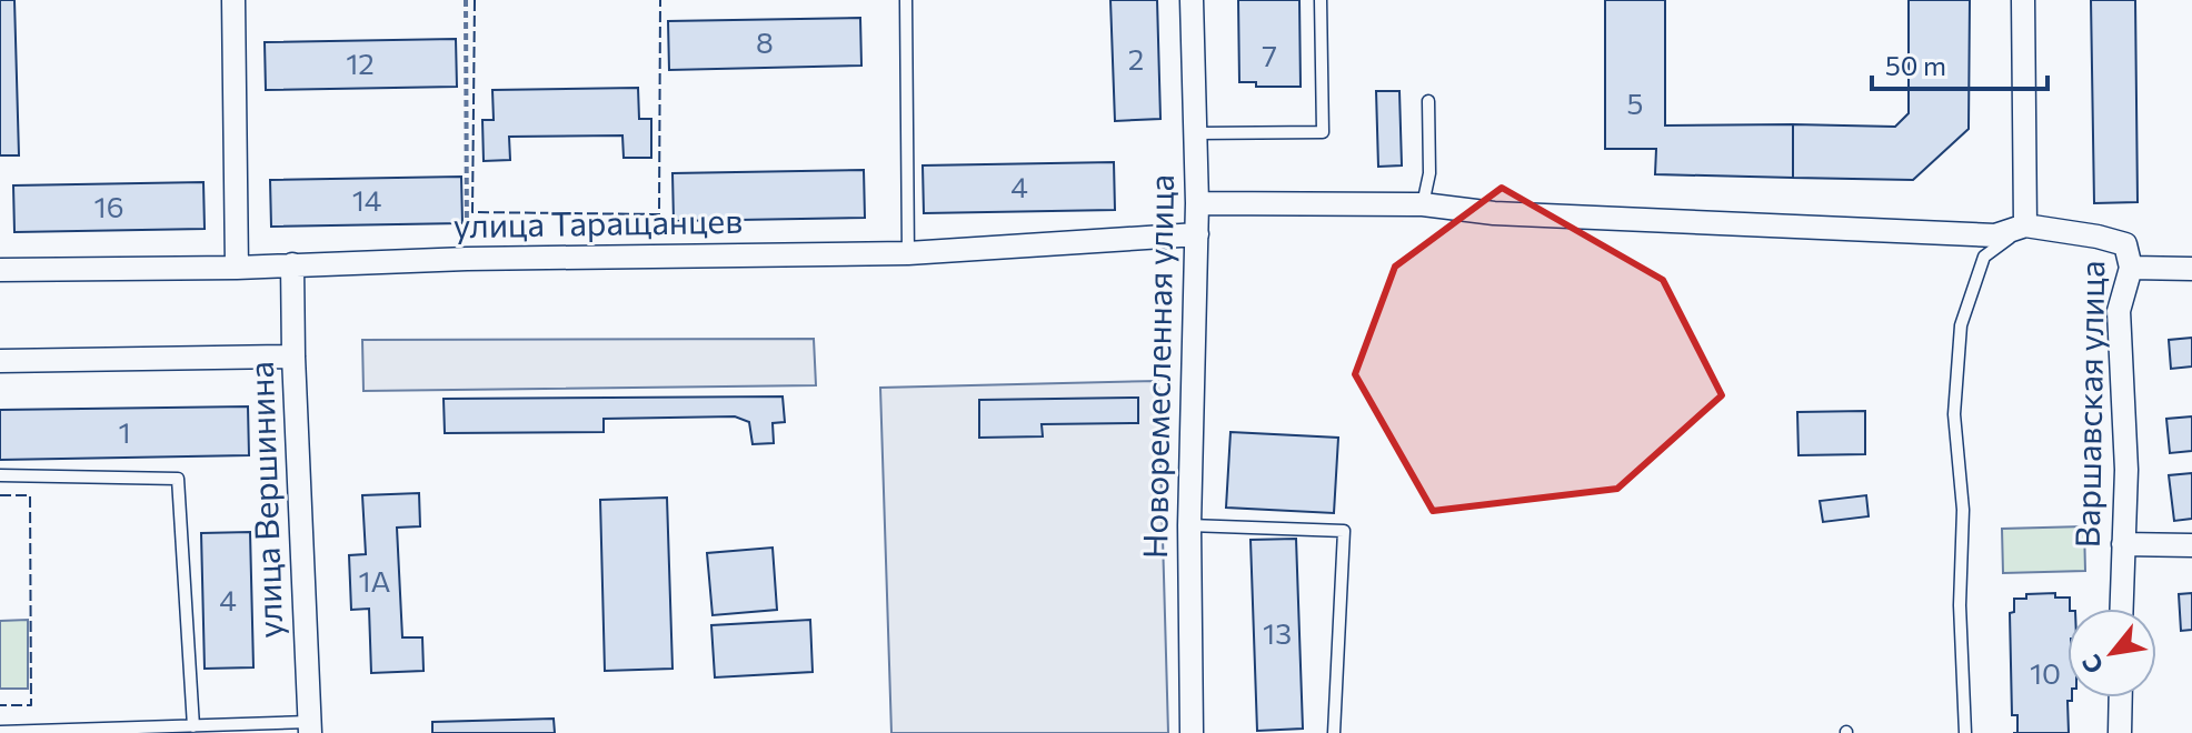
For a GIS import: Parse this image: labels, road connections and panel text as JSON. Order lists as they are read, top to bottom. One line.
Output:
{"streets":{"street":["улица Таращанцев","Новоремесленная улица","Варшавская улица","улица Вершинина"]},"crossings":[["улица Таращанцев","Новоремесленная улица"],["улица Таращанцев","улица Вершинина"]],"house_numbers":["8","7","2","12","5","4","14","16","1","1А","4","13","10"],"scale_bar":"50 m","north":"bottom left"}
